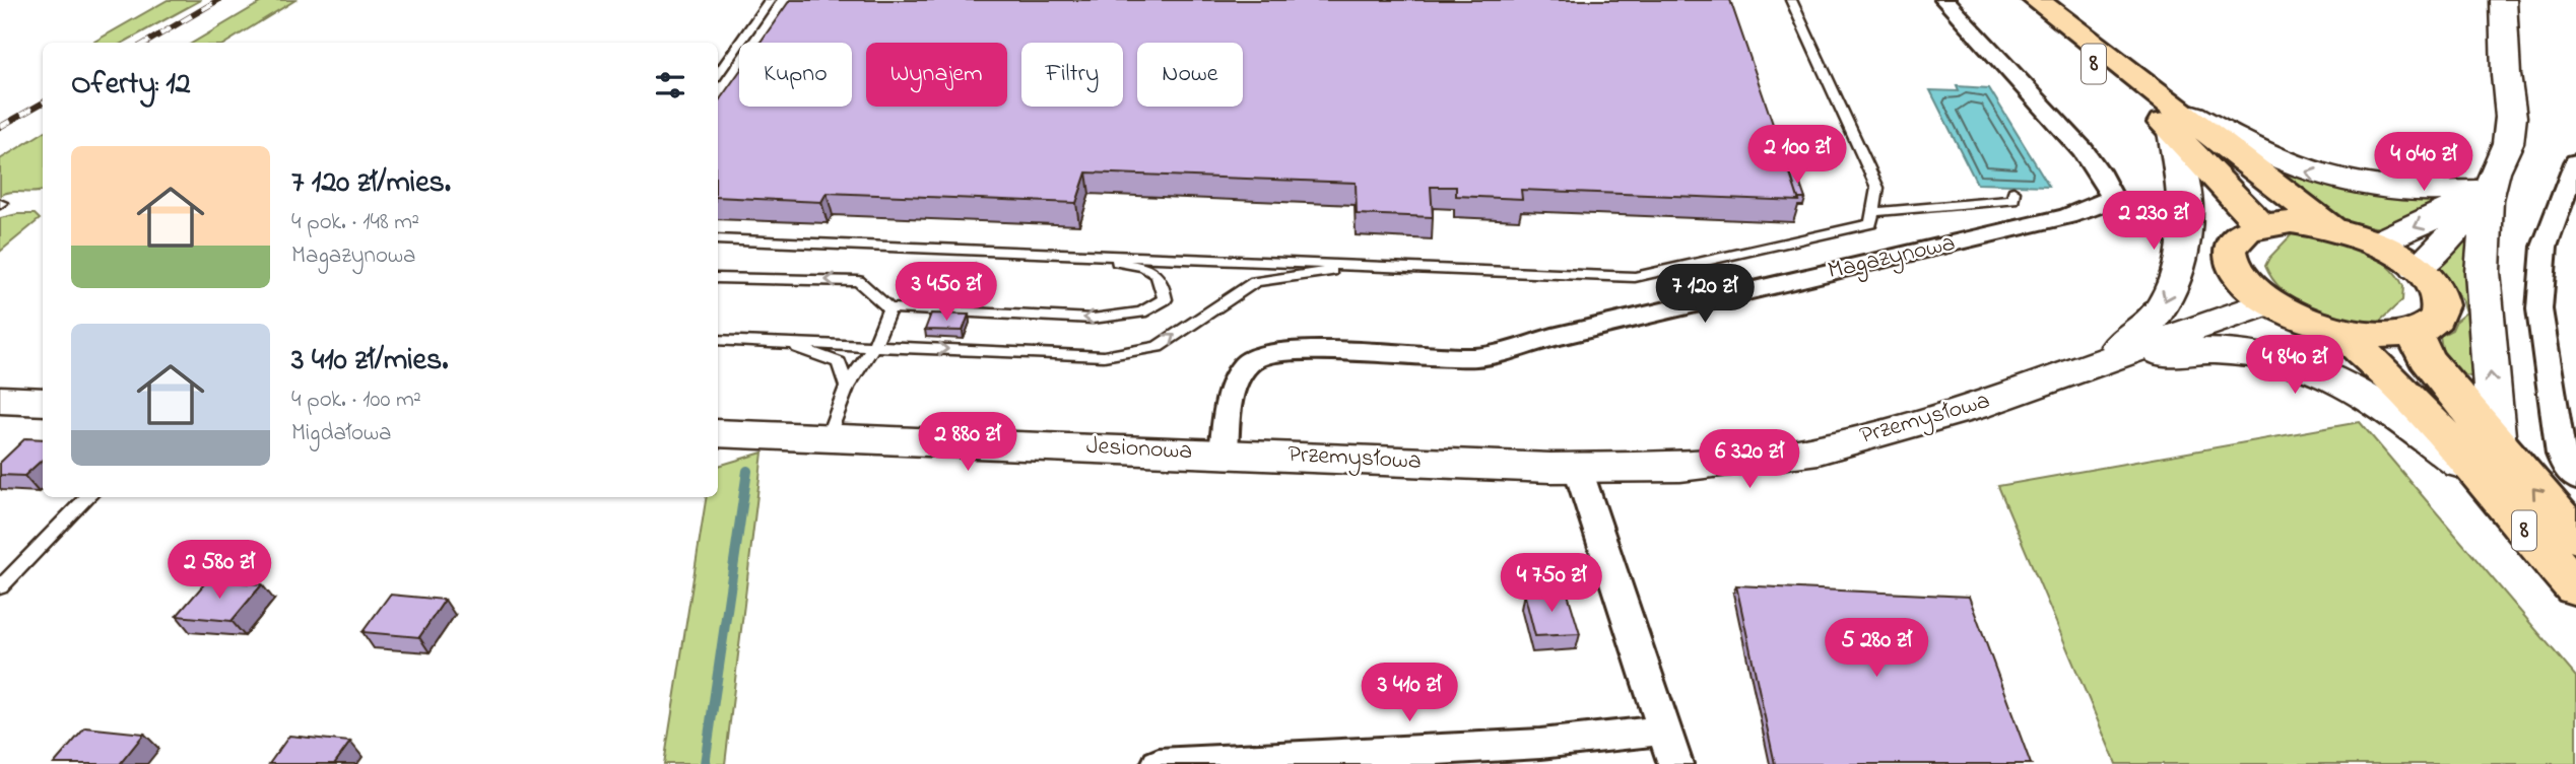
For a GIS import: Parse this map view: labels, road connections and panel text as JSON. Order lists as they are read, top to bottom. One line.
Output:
{"streets":{"highway":["8"],"street":["Magazynowa","Przemysłowa","Jesionowa"]},"crossings":[["8","Przemysłowa"],["Magazynowa","Przemysłowa"],["Magazynowa","Jesionowa"],["Przemysłowa","Jesionowa"]],"page":{"chip":["Kupno","Wynajem","Filtry","Nowe"],"heading":"Oferty: 12","price":["2 100 zł","4 040 zł","2 230 zł","3 450 zł","7 120 zł","4 840 zł","2 880 zł","6 320 zł","2 580 zł","4 750 zł","5 280 zł","3 410 zł"],"list":[{"name":"7 120 zł/mies.","note":"4 pok. · 148 m² · Magazynowa"},{"name":"3 410 zł/mies.","note":"4 pok. · 100 m² · Migdałowa"}]}}
